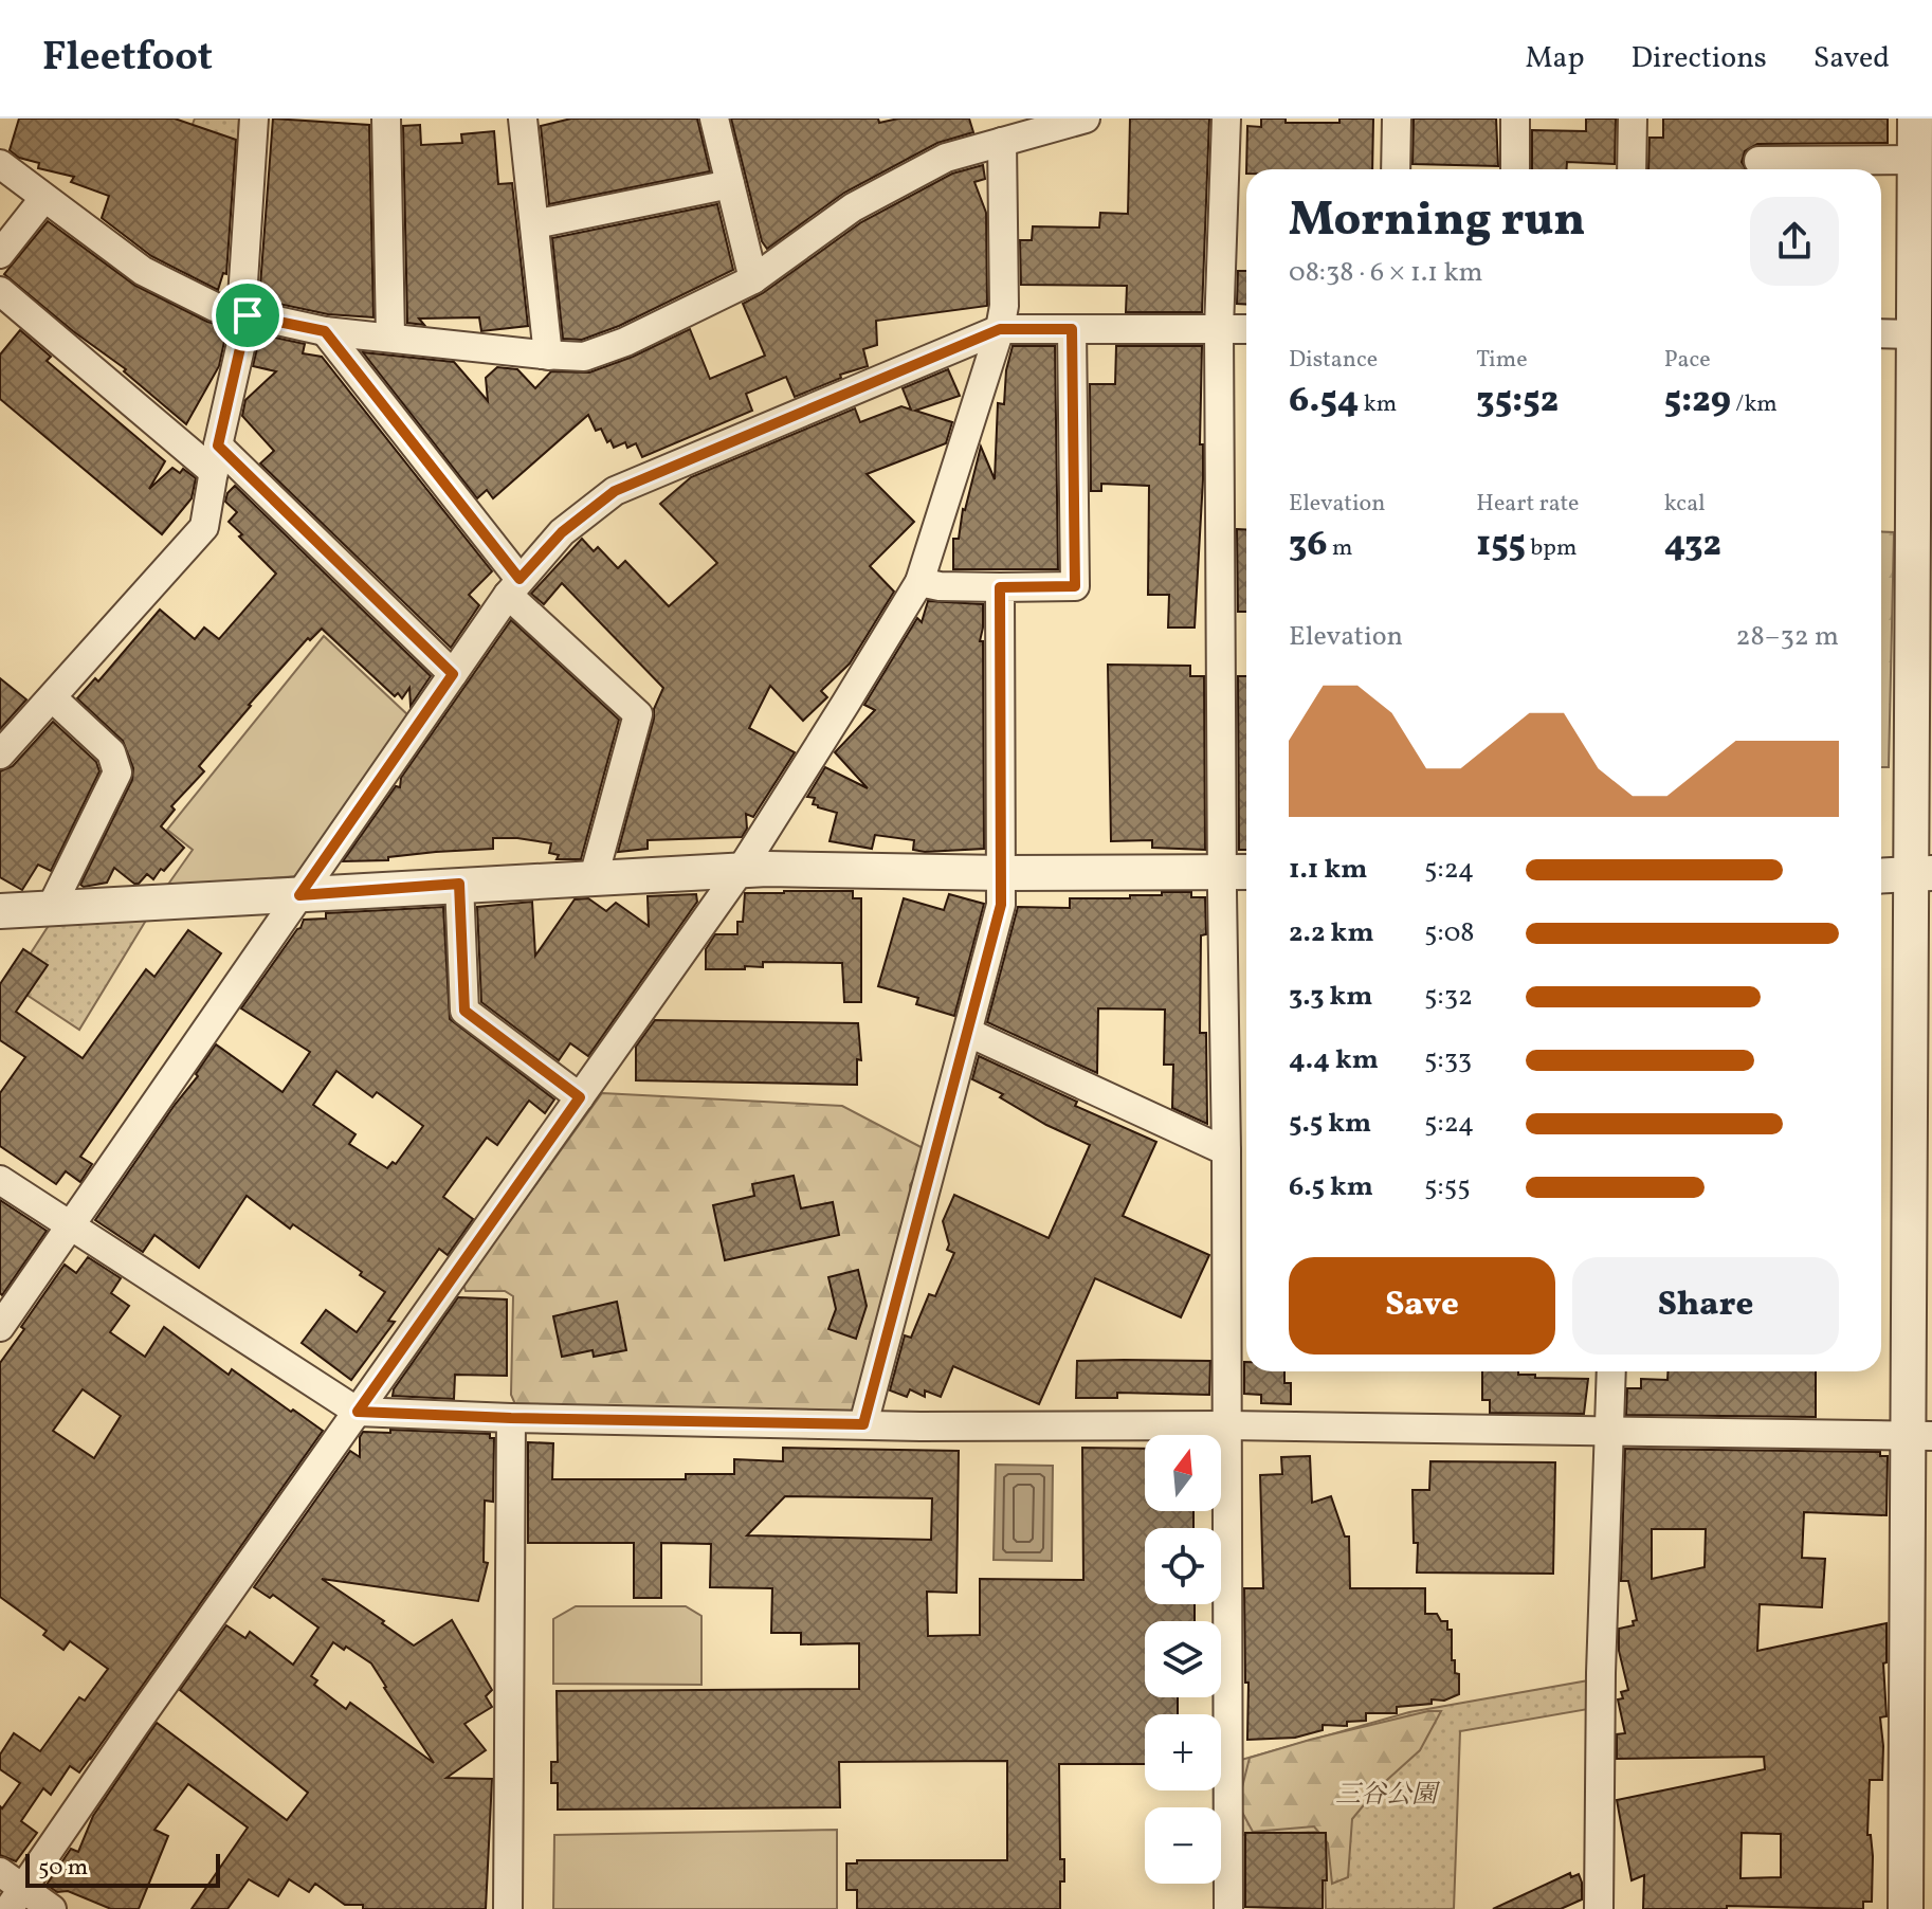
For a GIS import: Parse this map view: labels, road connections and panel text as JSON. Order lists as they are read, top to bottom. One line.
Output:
{"parks":["三谷公園"],"scale_bar":"50 m","north":"top","page":{"header":"Fleetfoot","nav":["Map","Directions","Saved"],"heading":["Morning run","08:38 · 6 × 1.1 km"],"stats":[["Distance","6.54 km"],["Time","35:52"],["Pace","5:29 /km"],["Elevation","36 m"],["Heart rate","155 bpm"],["kcal","432"]],"chart":["Elevation","28–32 m"],"list":[{"name":"1.1 km","note":"5:24"},{"name":"2.2 km","note":"5:08"},{"name":"3.3 km","note":"5:32"},{"name":"4.4 km","note":"5:33"},{"name":"5.5 km","note":"5:24"},{"name":"6.5 km","note":"5:55"}],"buttons":["Save","Share"],"map_buttons":["+","−"],"scale":"50 m"}}
